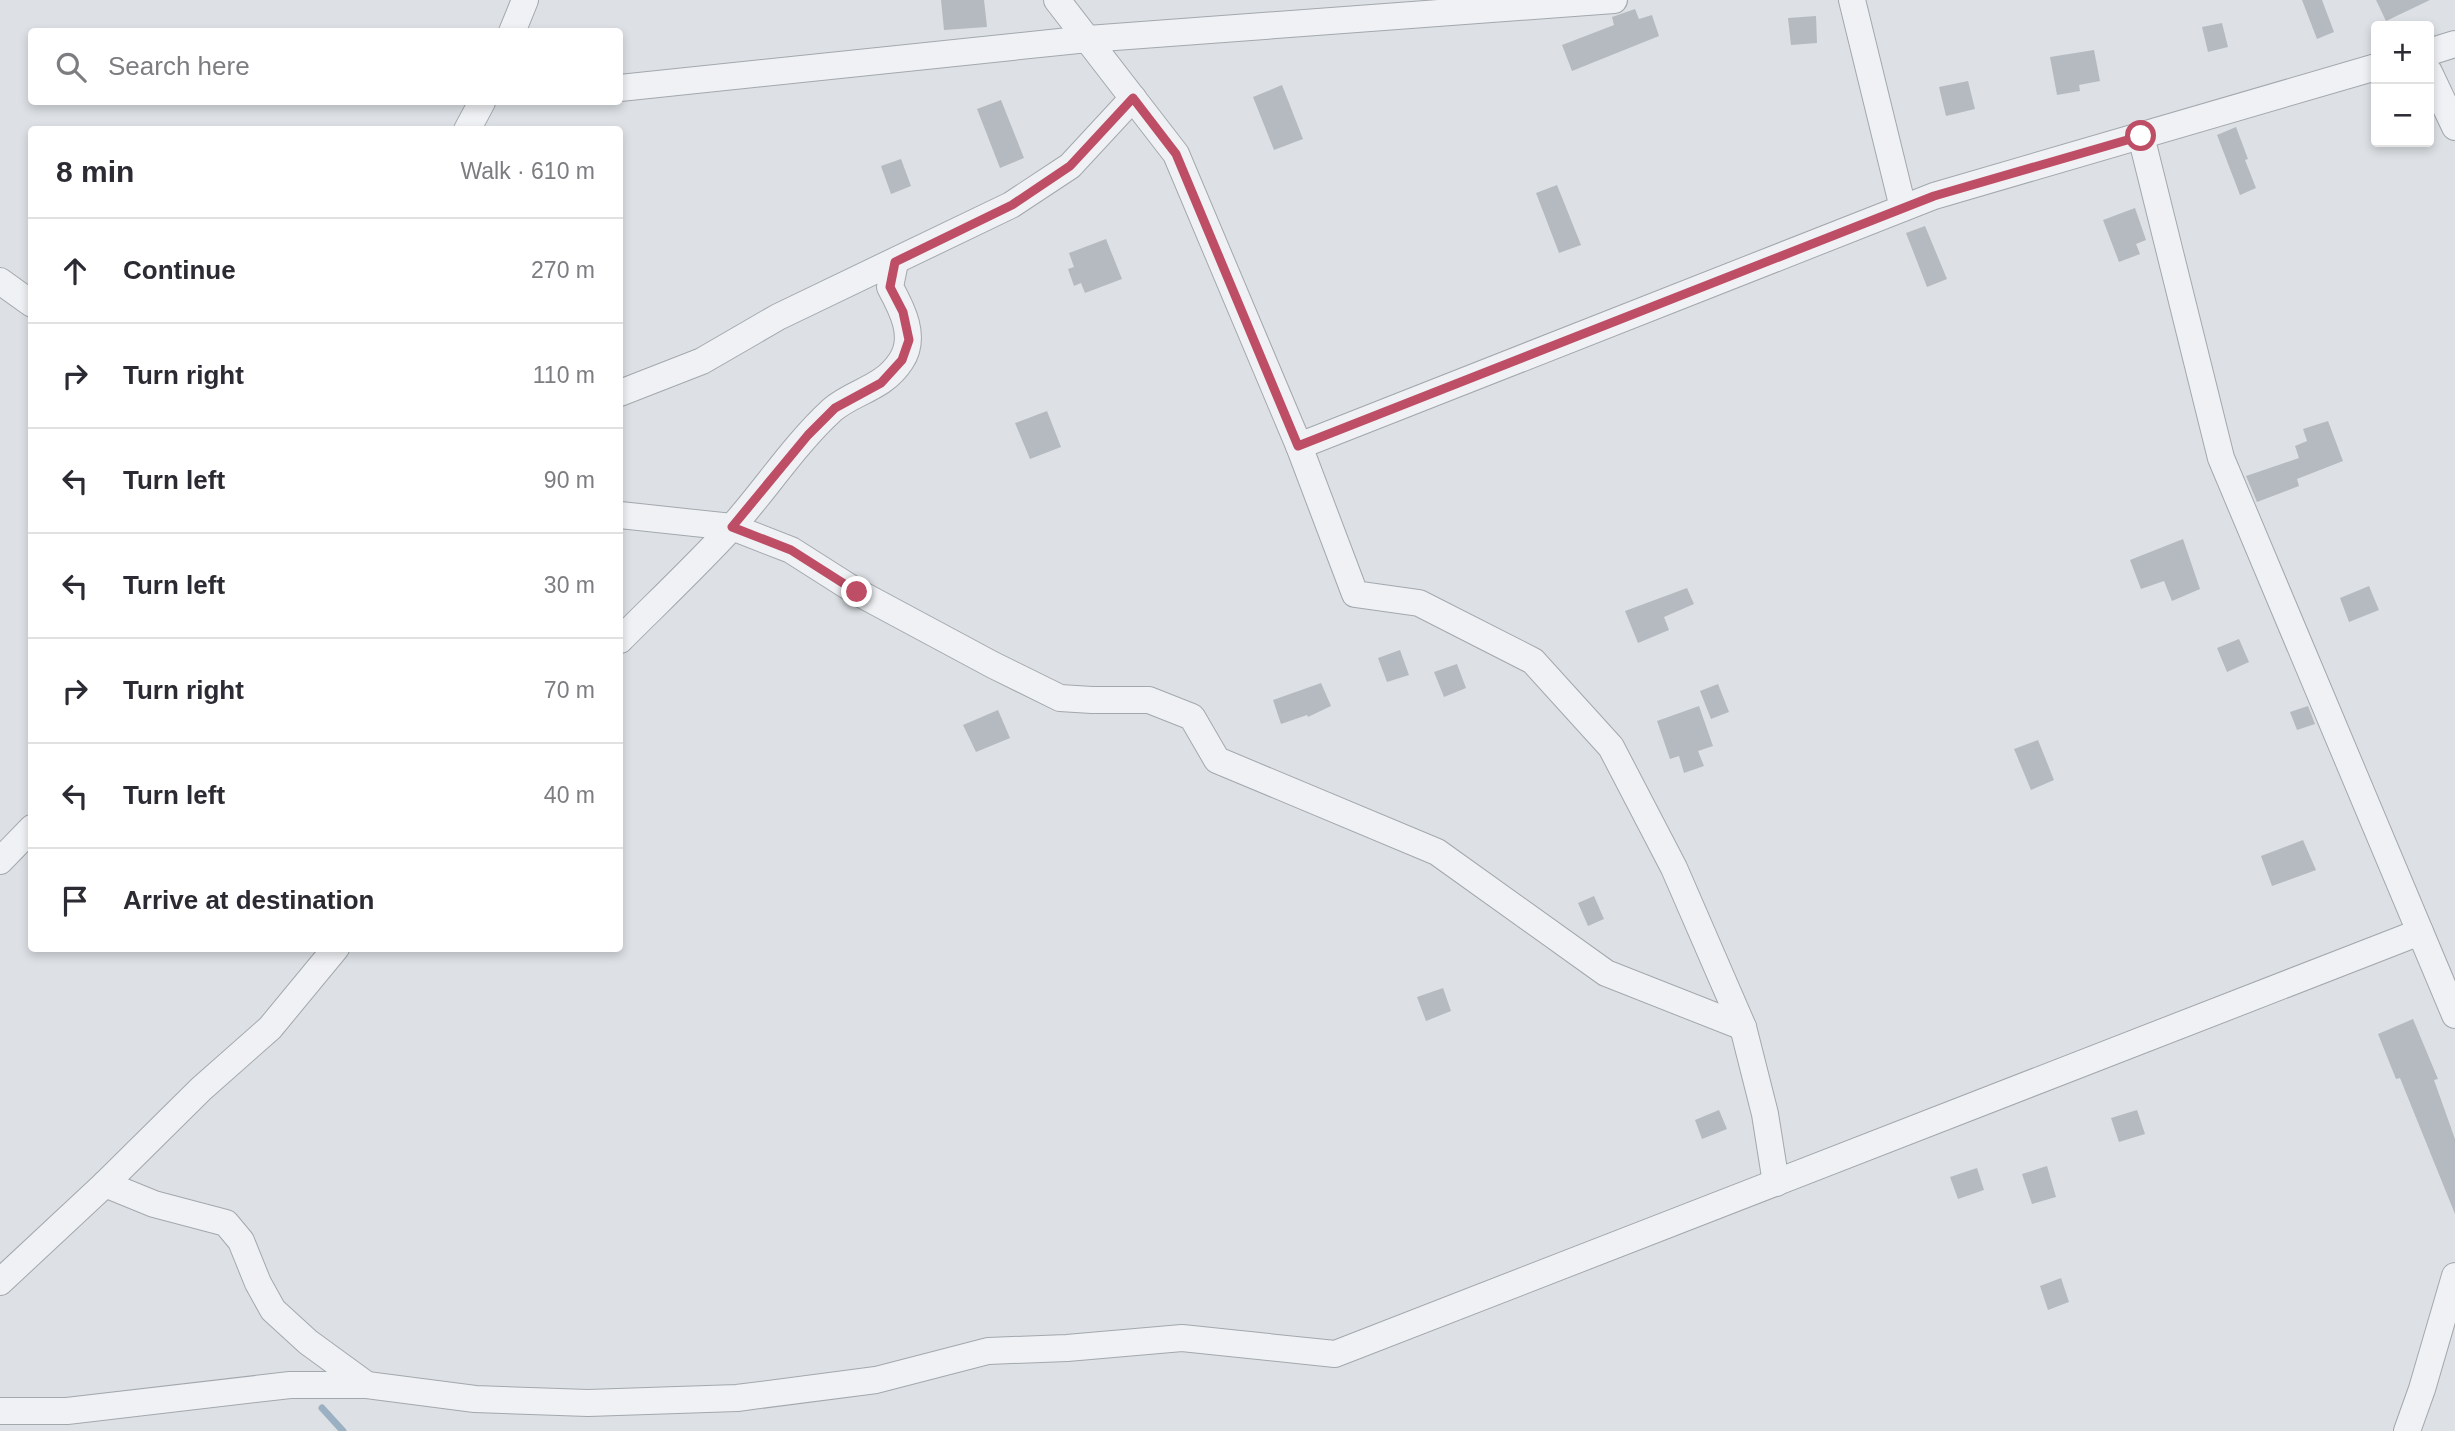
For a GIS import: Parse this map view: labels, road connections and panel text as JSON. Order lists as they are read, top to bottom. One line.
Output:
{"page":{"map_buttons":["+","−"],"search":"Search here","heading":["8 min","Walk · 610 m"],"list":[["Continue","270 m"],["Turn right","110 m"],["Turn left","90 m"],["Turn left","30 m"],["Turn right","70 m"],["Turn left","40 m"],"Arrive at destination"]}}
